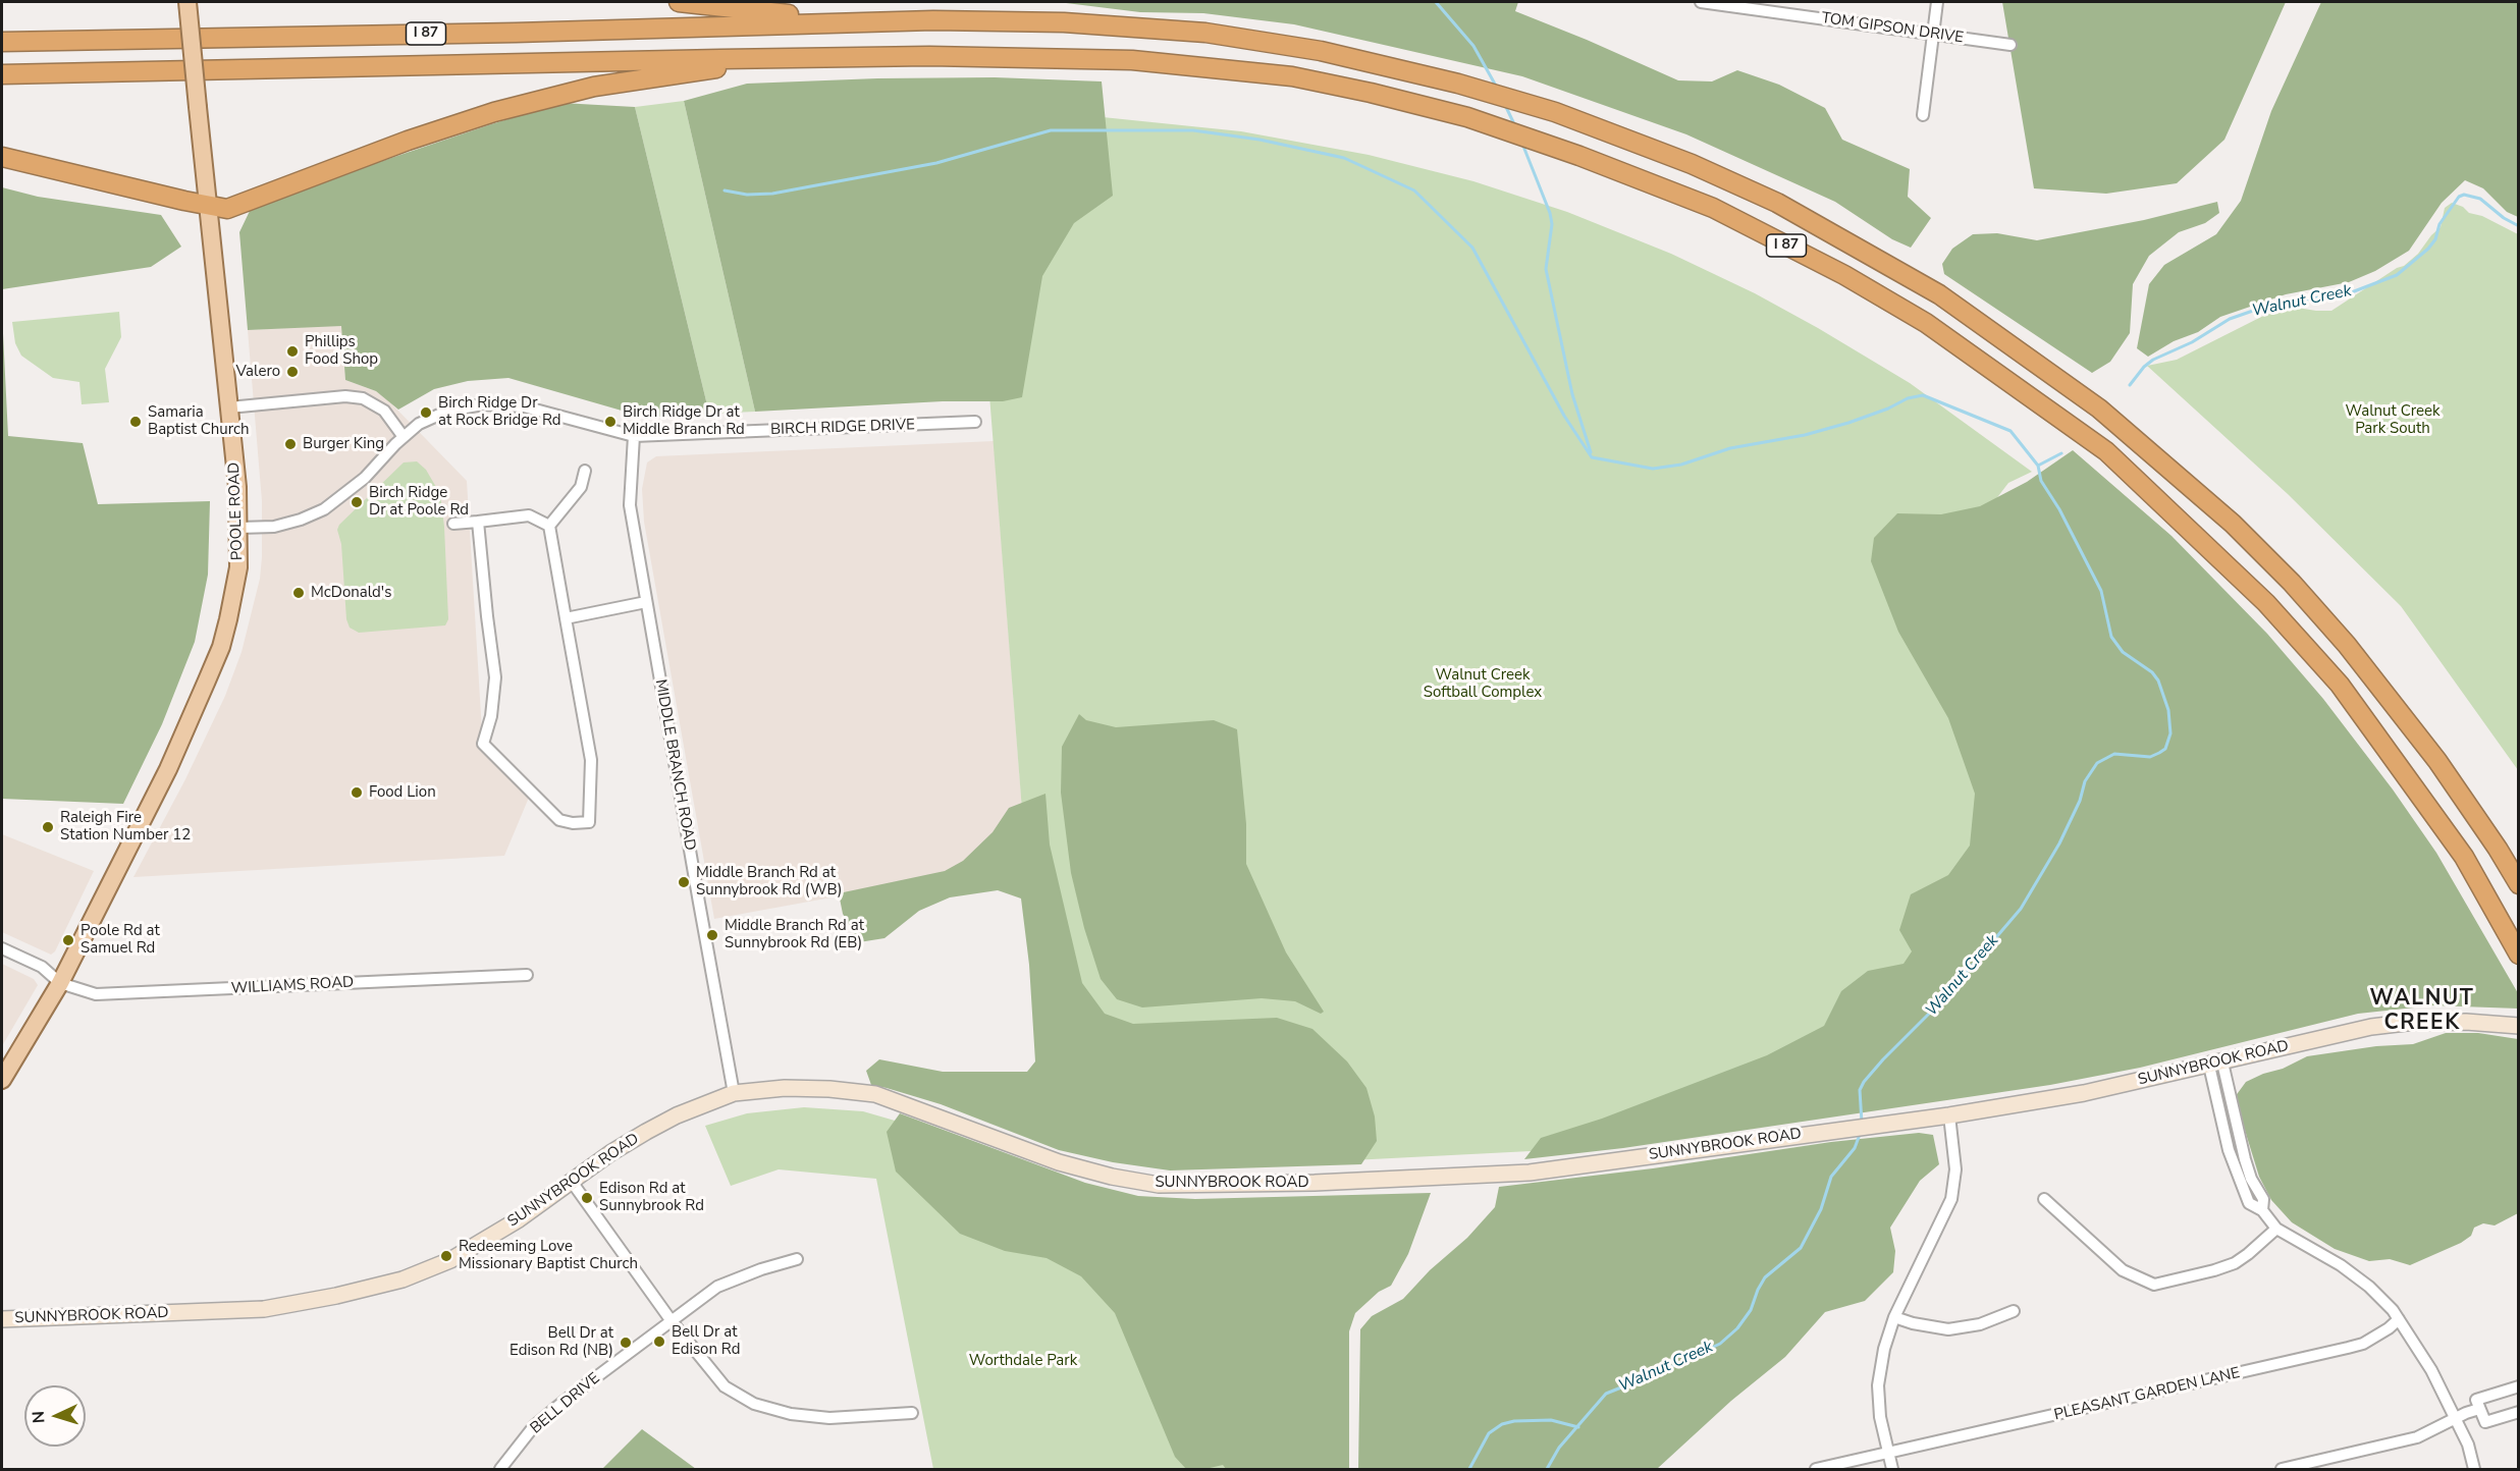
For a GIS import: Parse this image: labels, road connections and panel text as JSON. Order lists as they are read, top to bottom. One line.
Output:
{"streets":{"highway":["I 87"],"main road":["POOLE ROAD","SUNNYBROOK ROAD"],"street":["TOM GIPSON DRIVE","BIRCH RIDGE DRIVE","MIDDLE BRANCH ROAD","WILLIAMS ROAD","PLEASANT GARDEN LANE","BELL DRIVE"]},"crossings":[["BIRCH RIDGE DRIVE","POOLE ROAD"],["BIRCH RIDGE DRIVE","MIDDLE BRANCH ROAD"],["POOLE ROAD","WILLIAMS ROAD"],["MIDDLE BRANCH ROAD","SUNNYBROOK ROAD"]],"districts":["WALNUT CREEK"],"water":["Walnut Creek"],"parks":["Walnut Creek Park South","Walnut Creek Softball Complex","Worthdale Park"],"places":["Phillips Food Shop","Valero","Birch Ridge Dr at Rock Bridge Rd","Samaria Baptist Church","Birch Ridge Dr at Middle Branch Rd","Burger King","Birch Ridge Dr at Poole Rd","McDonald's","Food Lion","Raleigh Fire Station Number 12","Middle Branch Rd at Sunnybrook Rd (WB)","Middle Branch Rd at Sunnybrook Rd (EB)","Poole Rd at Samuel Rd","Edison Rd at Sunnybrook Rd","Redeeming Love Missionary Baptist Church","Bell Dr at Edison Rd","Bell Dr at Edison Rd (NB)"],"north":"left"}
